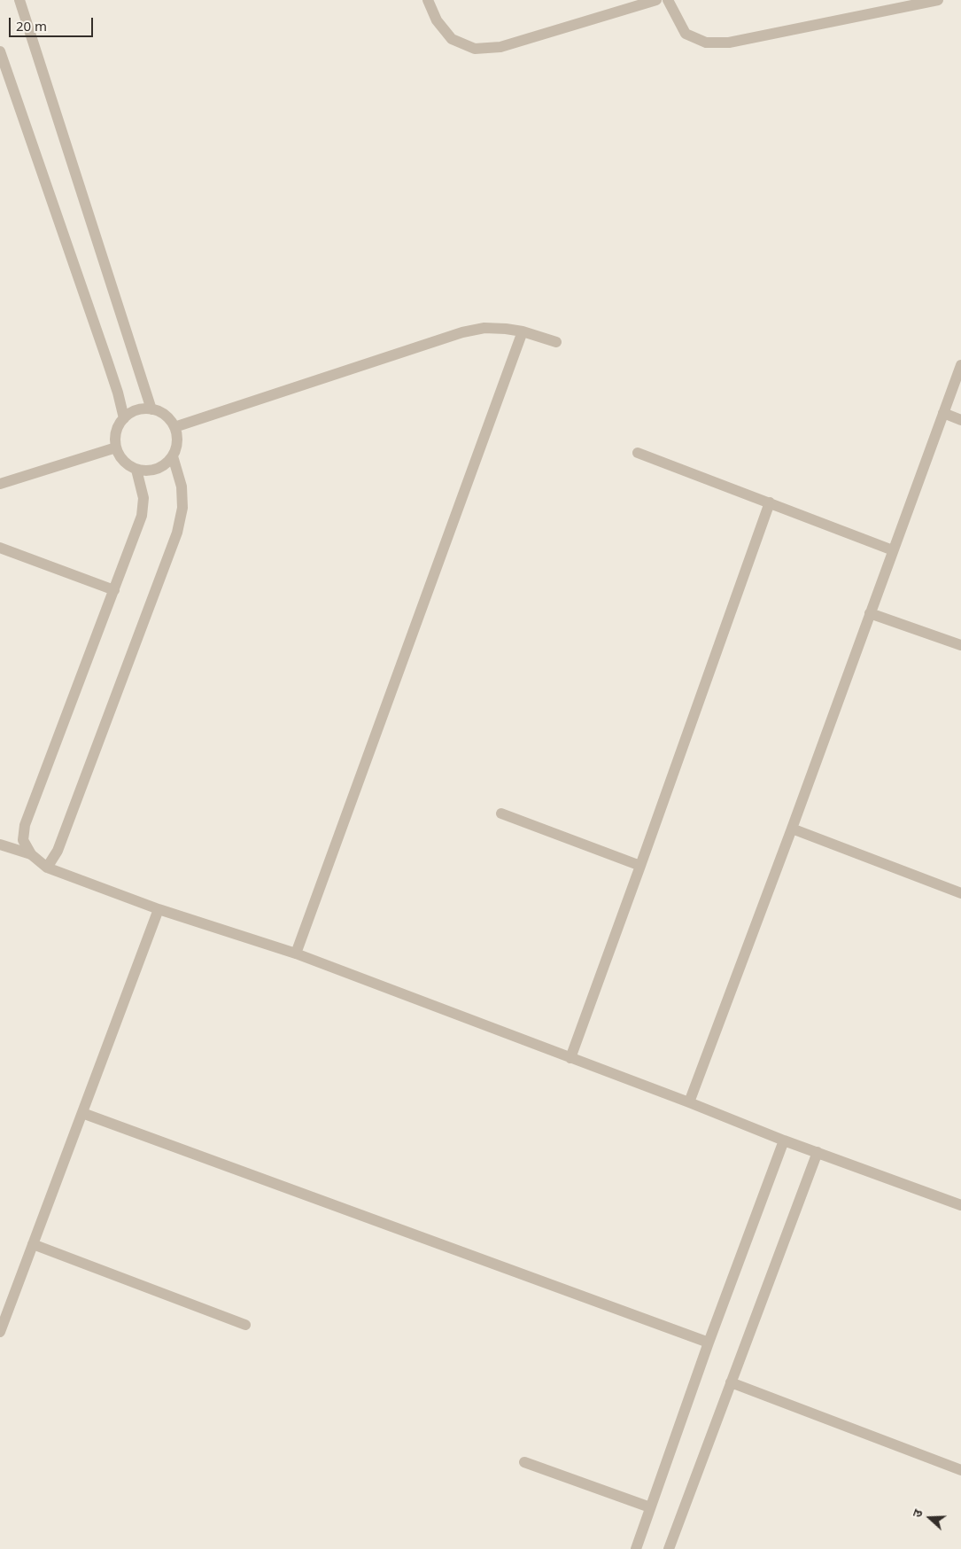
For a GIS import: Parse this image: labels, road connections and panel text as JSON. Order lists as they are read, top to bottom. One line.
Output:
{"scale_bar":"20 m","north":"left"}
